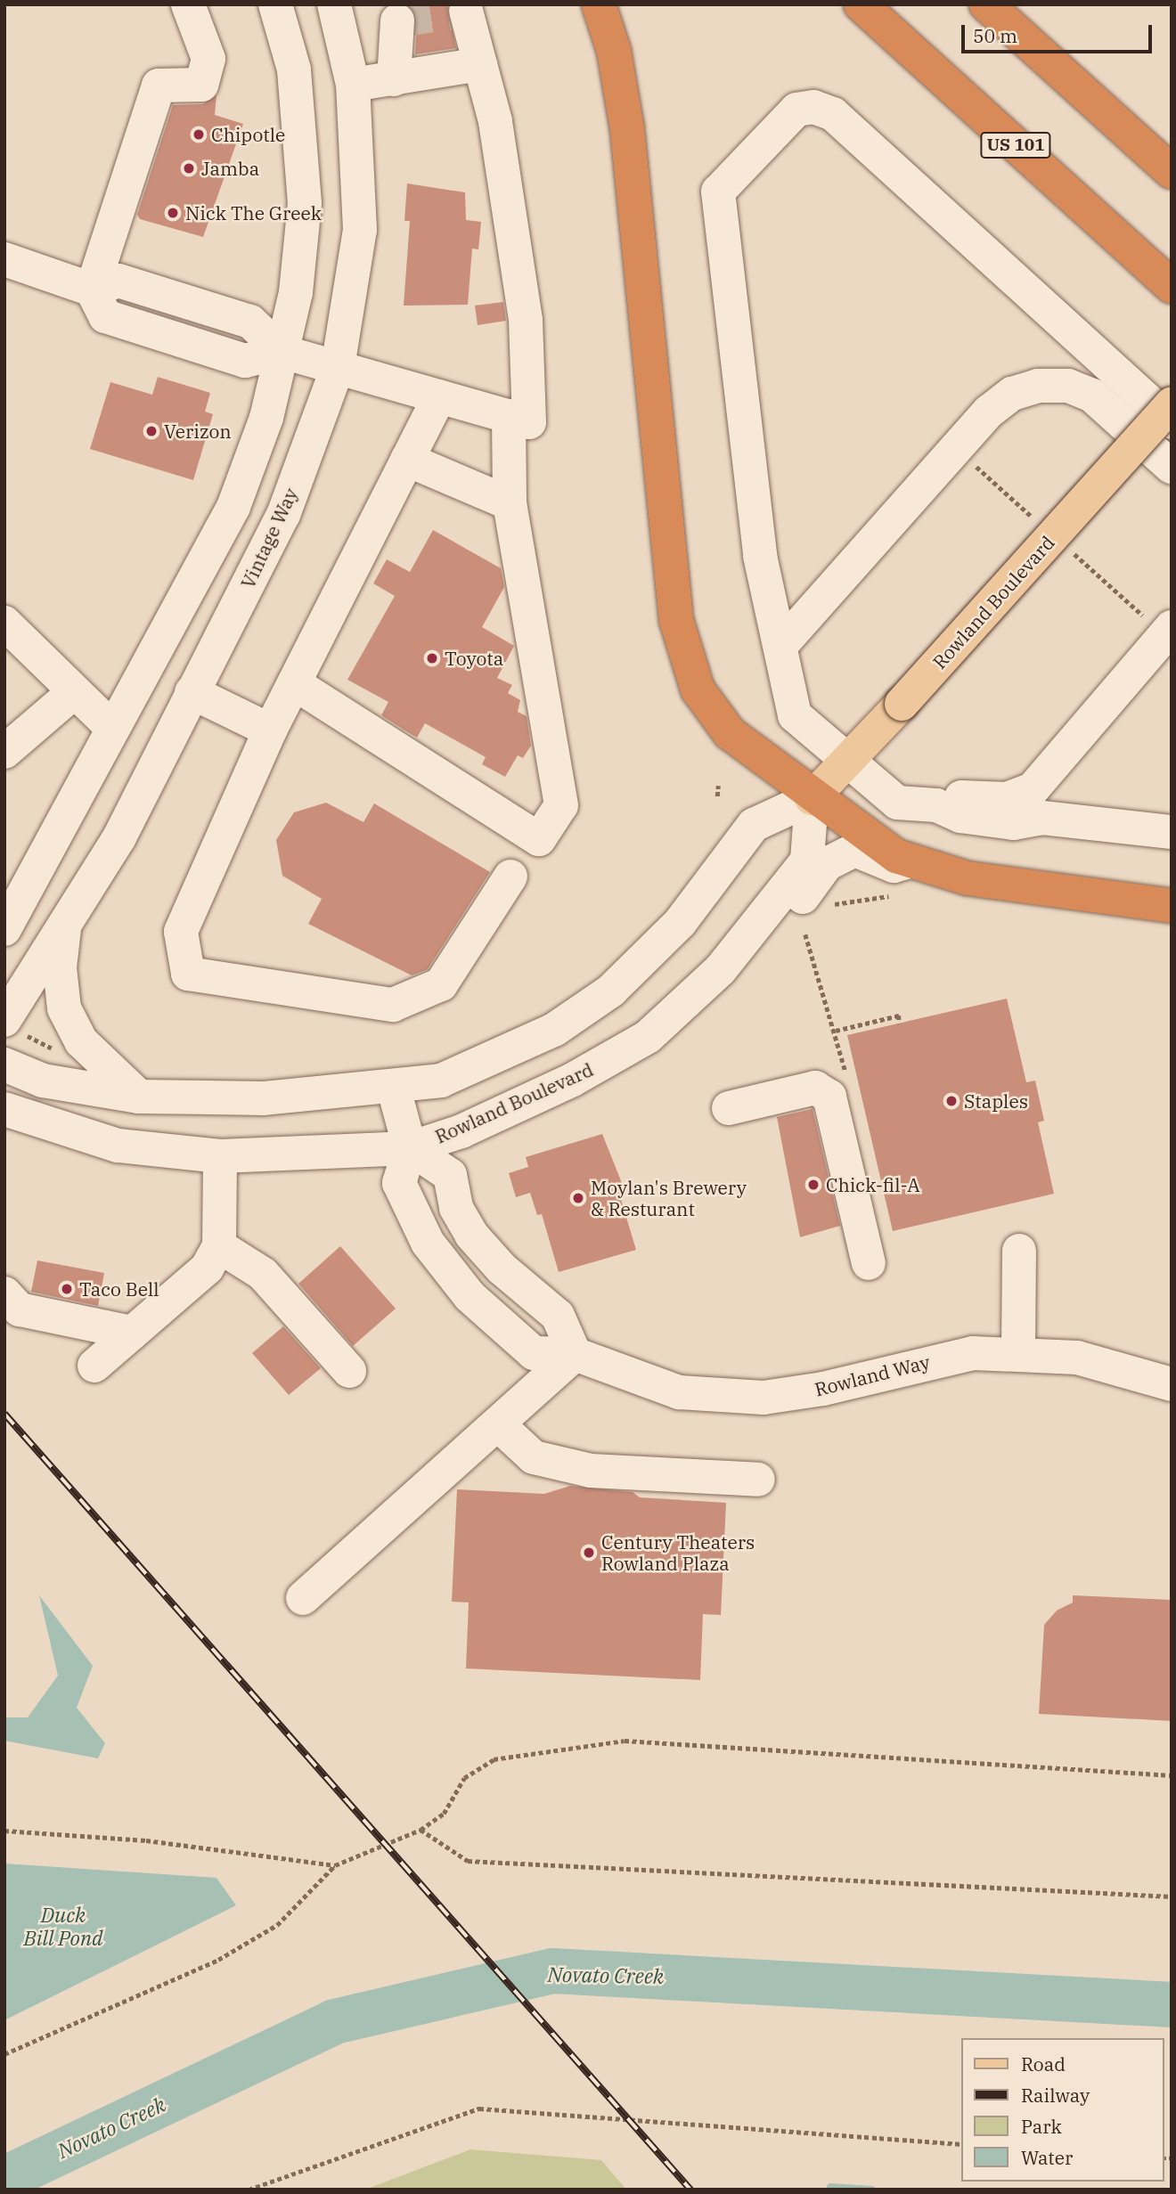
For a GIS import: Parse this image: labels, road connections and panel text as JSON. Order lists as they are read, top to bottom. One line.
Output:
{"streets":{"highway":["US 101"],"main road":["Rowland Boulevard"],"street":["Vintage Way","Rowland Way"]},"crossings":[["Rowland Boulevard","Rowland Way"]],"water":["Duck Bill Pond","Novato Creek"],"places":["Chipotle","Jamba","Nick The Greek","Verizon","Toyota","Staples","Chick-fil-A","Moylan's Brewery & Resturant","Taco Bell","Century Theaters Rowland Plaza"],"legend":["Road","Railway","Park","Water"],"scale_bar":"50 m"}
